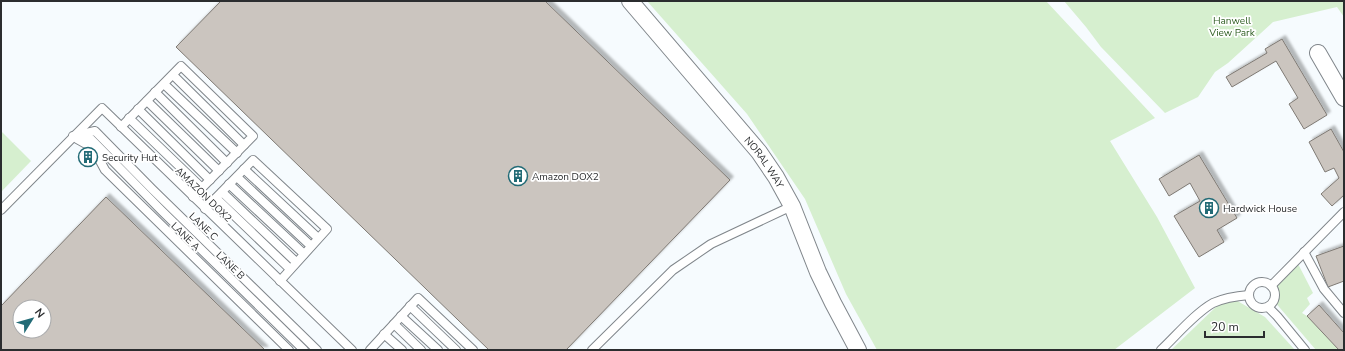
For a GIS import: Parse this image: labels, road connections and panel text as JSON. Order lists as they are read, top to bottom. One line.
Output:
{"streets":{"street":["NORAL WAY"],"lane":["AMAZON DOX2","LANE C","LANE A","LANE B"]},"crossings":[["AMAZON DOX2","LANE C"],["AMAZON DOX2","LANE A"],["AMAZON DOX2","LANE B"],["LANE C","LANE A"],["LANE C","LANE B"],["LANE A","LANE B"]],"parks":["Hanwell View Park"],"places":{"building":["Security Hut","Amazon DOX2","Hardwick House"]},"scale_bar":"20 m","north":"top right"}
